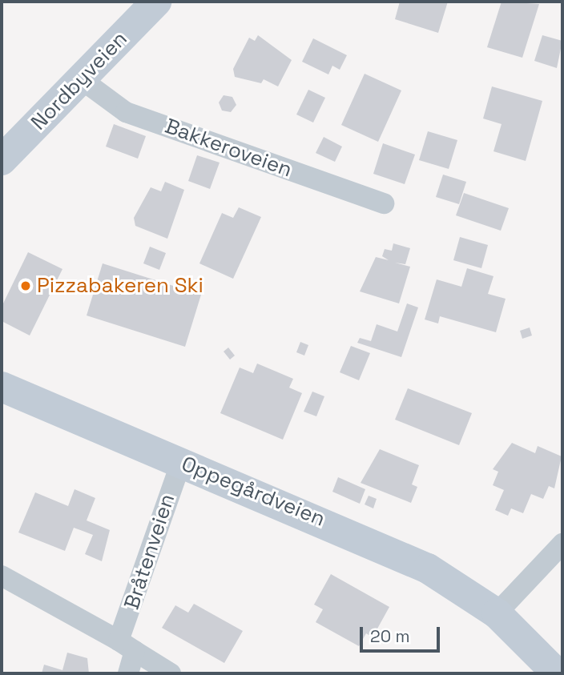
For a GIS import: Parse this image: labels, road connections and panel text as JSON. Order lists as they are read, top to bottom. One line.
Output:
{"streets":{"main road":["Nordbyveien","Oppegårdveien"],"street":["Bakkeroveien","Bråtenveien"]},"crossings":[["Nordbyveien","Bakkeroveien"],["Oppegårdveien","Bråtenveien"]],"places":["Pizzabakeren Ski"],"scale_bar":"20 m"}
